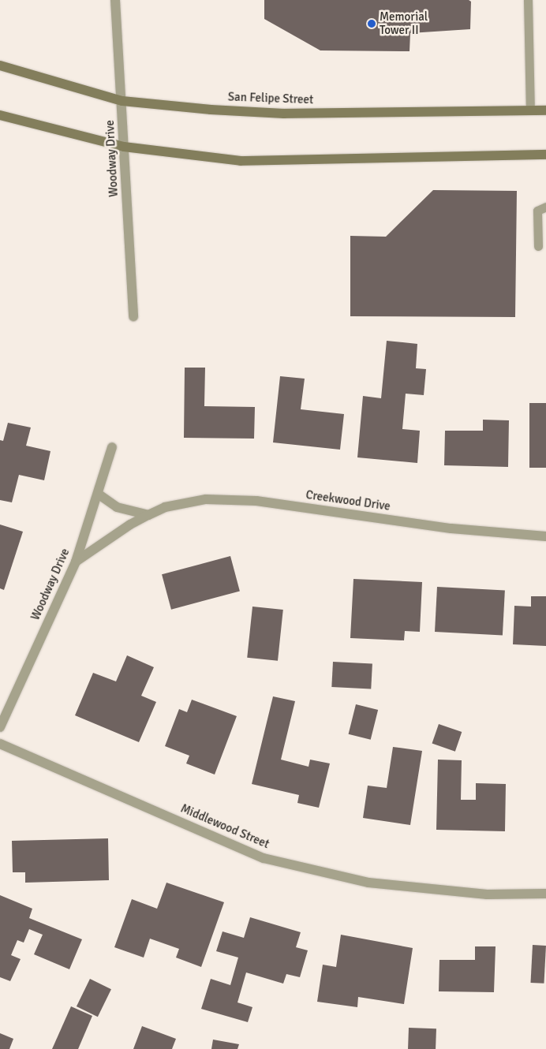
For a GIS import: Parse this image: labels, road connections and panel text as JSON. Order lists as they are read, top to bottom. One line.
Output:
{"streets":{"main road":["San Felipe Street"],"street":["Woodway Drive","Creekwood Drive","Middlewood Street"]},"crossings":[["San Felipe Street","Woodway Drive"],["Woodway Drive","Creekwood Drive"]],"places":["Memorial Tower II"]}
